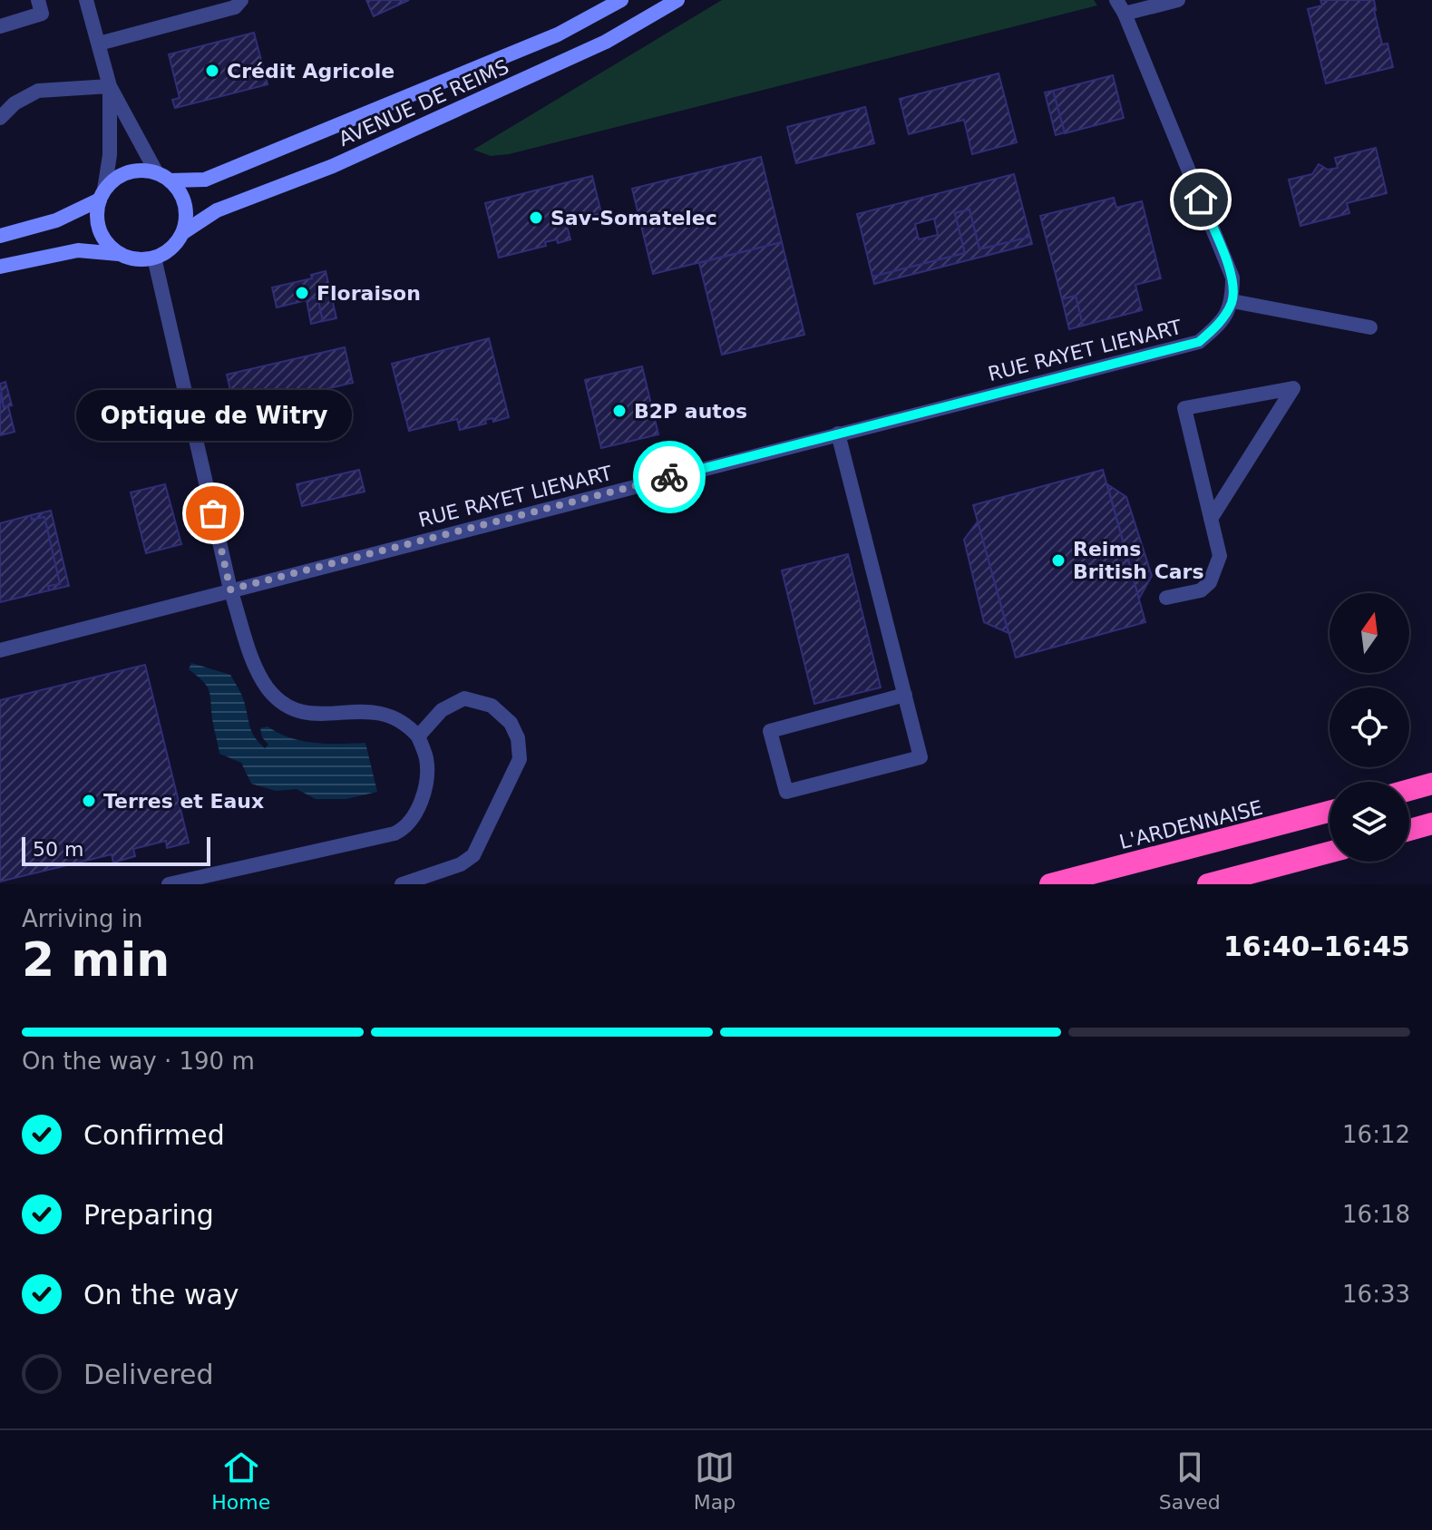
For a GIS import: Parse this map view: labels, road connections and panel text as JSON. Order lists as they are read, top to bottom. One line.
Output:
{"streets":{"highway":["L'ARDENNAISE"],"main road":["AVENUE DE REIMS"],"street":["RUE RAYET LIENART"]},"places":["Crédit Agricole","Sav-Somatelec","Floraison","B2P autos","Optique de Witry","Reims British Cars","Terres et Eaux"],"scale_bar":"50 m","north":"top","page":{"bubble":"Optique de Witry","scale":"50 m","heading":["2 min","Arriving in","16:40–16:45"],"bar":"On the way · 190 m","list":[["Confirmed","16:12"],["Preparing","16:18"],["On the way","16:33"],"Delivered"],"tabs":["Home","Map","Saved"]}}
